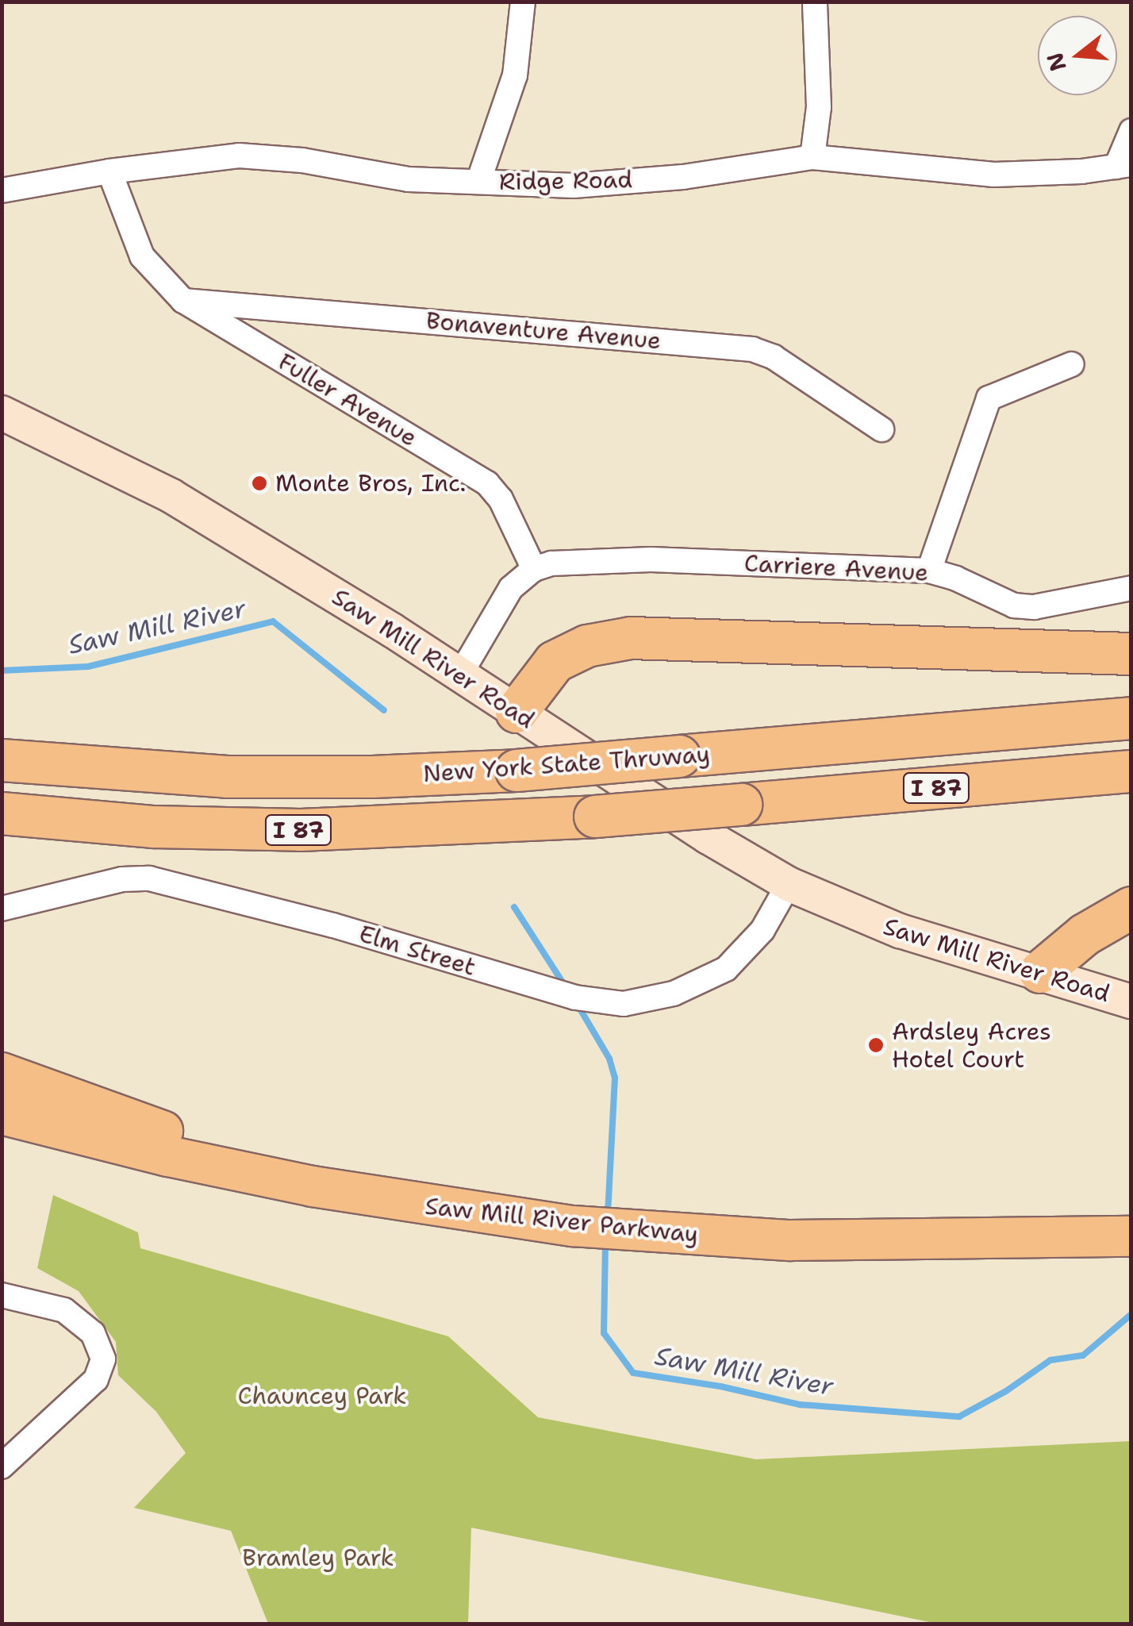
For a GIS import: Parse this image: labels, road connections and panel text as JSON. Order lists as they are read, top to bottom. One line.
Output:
{"streets":{"highway":["New York State Thruway","I 87","Saw Mill River Parkway"],"main road":["Saw Mill River Road"],"street":["Ridge Road","Bonaventure Avenue","Fuller Avenue","Carriere Avenue","Elm Street"]},"crossings":[["Ridge Road","Fuller Avenue"],["Bonaventure Avenue","Fuller Avenue"],["Fuller Avenue","Carriere Avenue"],["Saw Mill River Road","Elm Street"]],"water":["Saw Mill River"],"parks":["Chauncey Park","Bramley Park"],"places":["Monte Bros, Inc.","Ardsley Acres Hotel Court"],"north":"left"}
